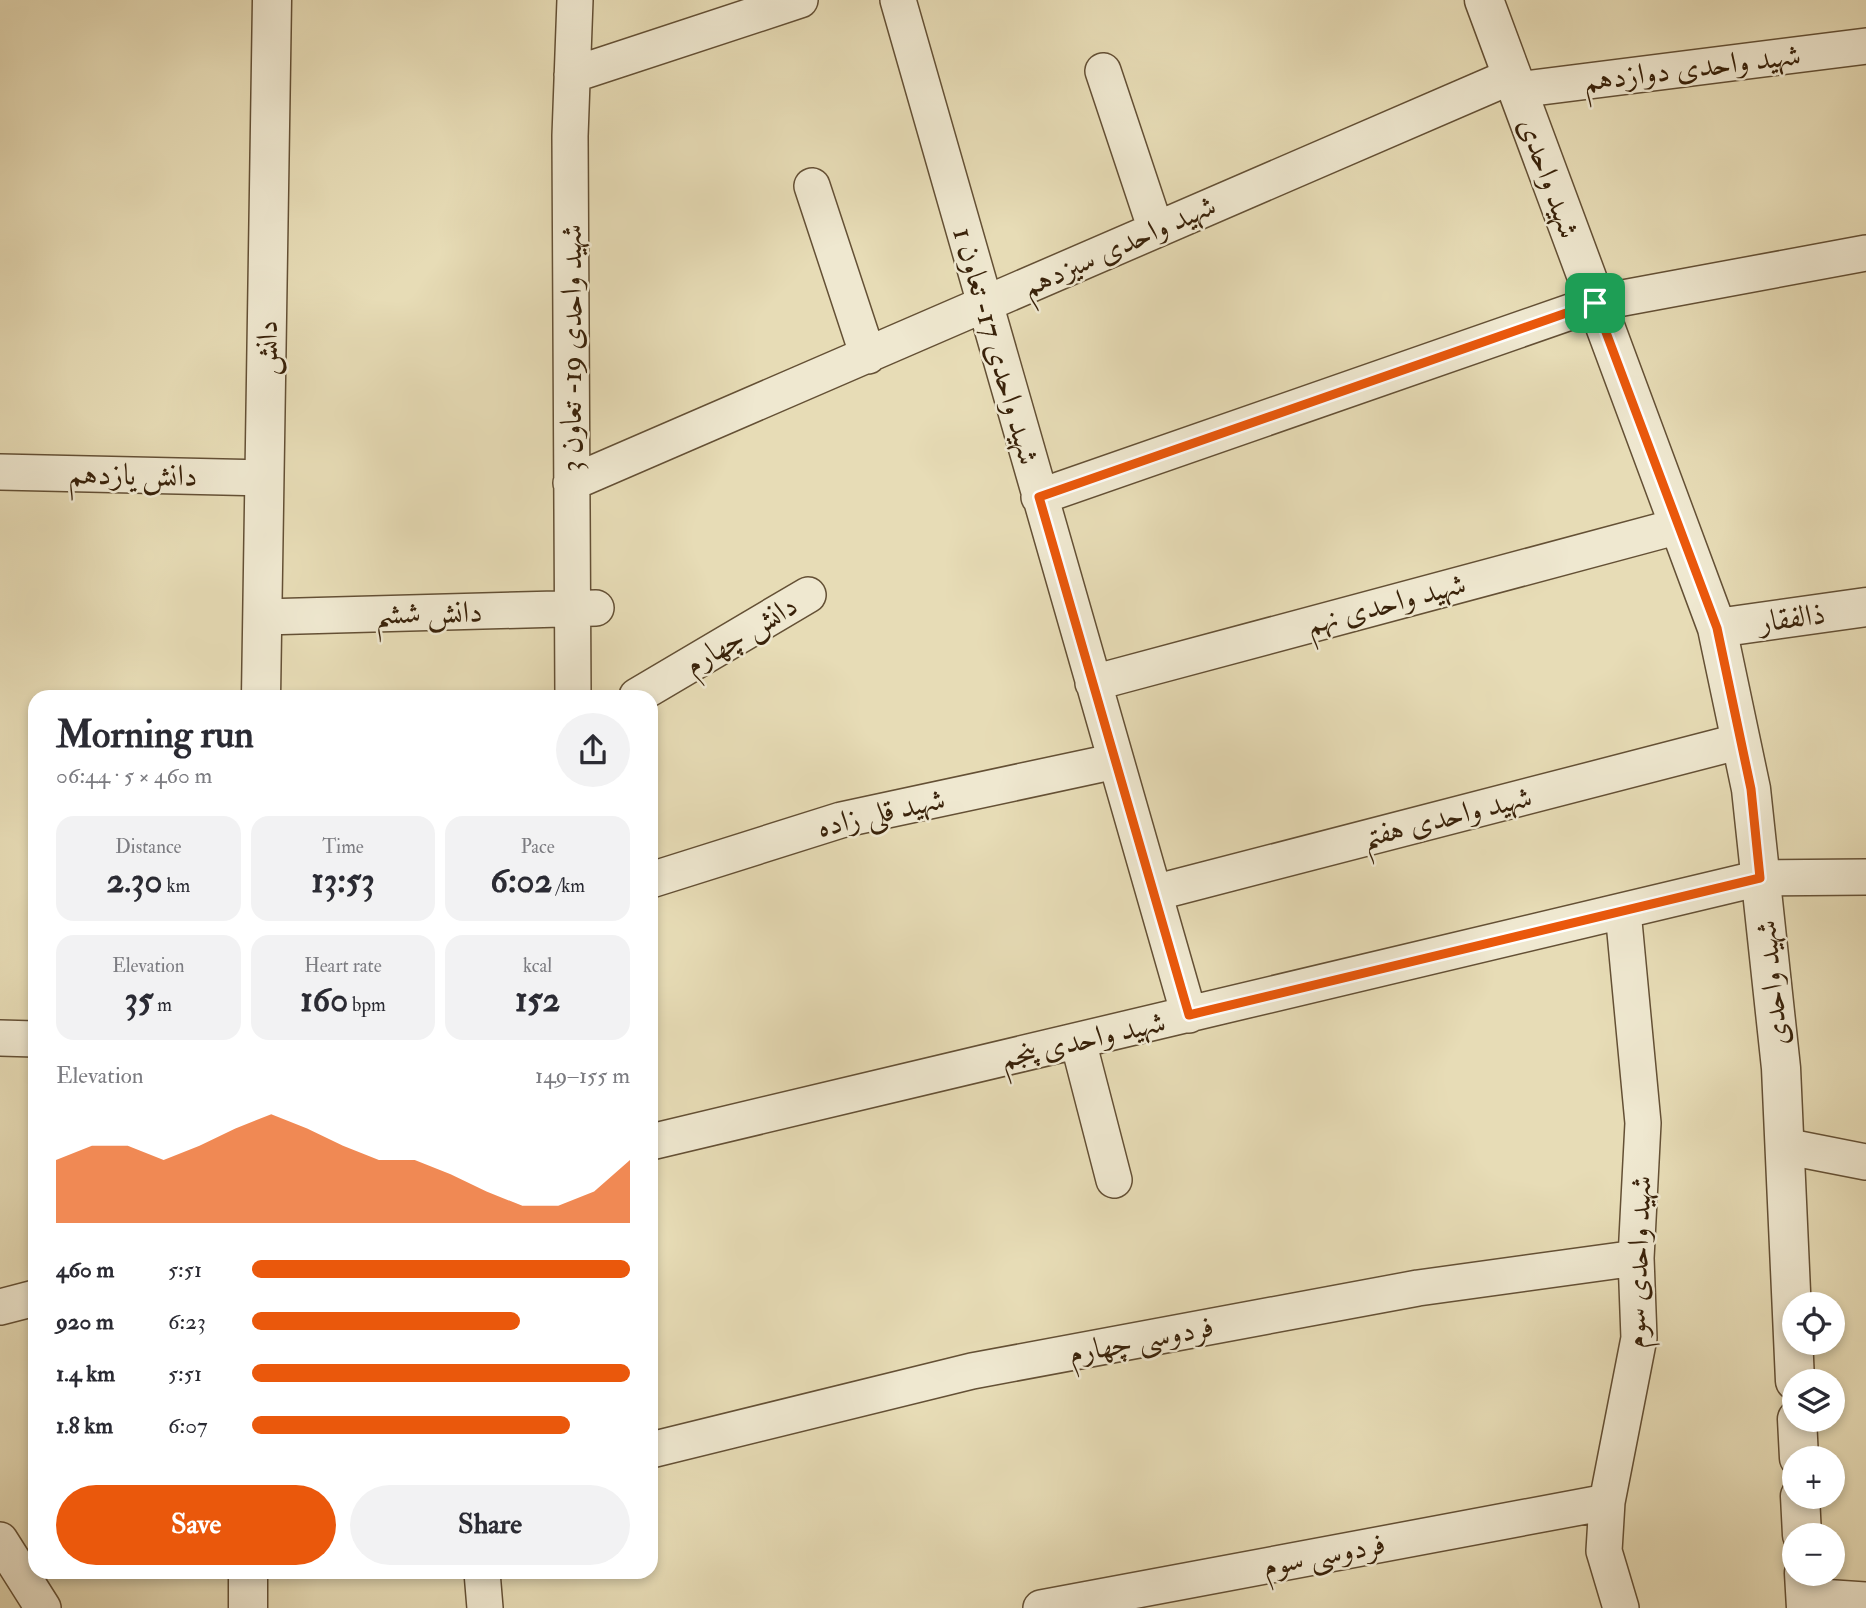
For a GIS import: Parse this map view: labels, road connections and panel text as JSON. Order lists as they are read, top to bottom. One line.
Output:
{"streets":{"street":["شهید واحدی دوازدهم","شهید واحدی","شهید واحدی سیزدهم","شهید واحدی 17- تعاون 1","دانش","شهید واحدی 19- تعاون 3","دانش یازدهم","شهید واحدی نهم","دانش ششم","ذالفقار","دانش چهارم","شهید قلی زاده","شهید واحدی هفتم","شهید واحدی پنجم","شهید واحدی سوم","فردوسی چهارم","فردوسی سوم"]},"crossings":[["شهید واحدی دوازدهم","شهید واحدی"],["شهید واحدی دوازدهم","شهید واحدی سیزدهم"],["شهید واحدی","شهید واحدی سیزدهم"],["شهید واحدی","شهید واحدی نهم"],["شهید واحدی","ذالفقار"],["شهید واحدی","شهید واحدی هفتم"],["شهید واحدی","شهید واحدی پنجم"],["شهید واحدی سیزدهم","شهید واحدی 17- تعاون 1"],["شهید واحدی سیزدهم","شهید واحدی 19- تعاون 3"],["شهید واحدی 17- تعاون 1","شهید واحدی نهم"],["شهید واحدی 17- تعاون 1","شهید قلی زاده"],["شهید واحدی 17- تعاون 1","شهید واحدی هفتم"],["شهید واحدی 17- تعاون 1","شهید واحدی پنجم"],["دانش","دانش یازدهم"],["دانش","دانش ششم"],["شهید واحدی 19- تعاون 3","دانش ششم"],["شهید واحدی پنجم","شهید واحدی سوم"],["شهید واحدی سوم","فردوسی چهارم"],["شهید واحدی سوم","فردوسی سوم"]],"page":{"heading":["Morning run","06:44 · 5 × 460 m"],"stats":[["Distance","2.30 km"],["Time","13:53"],["Pace","6:02 /km"],["Elevation","35 m"],["Heart rate","160 bpm"],["kcal","152"]],"chart":["Elevation","149–155 m"],"list":[{"name":"460 m","note":"5:51"},{"name":"920 m","note":"6:23"},{"name":"1.4 km","note":"5:51"},{"name":"1.8 km","note":"6:07"}],"map_buttons":["+","−"],"buttons":["Save","Share"]}}
